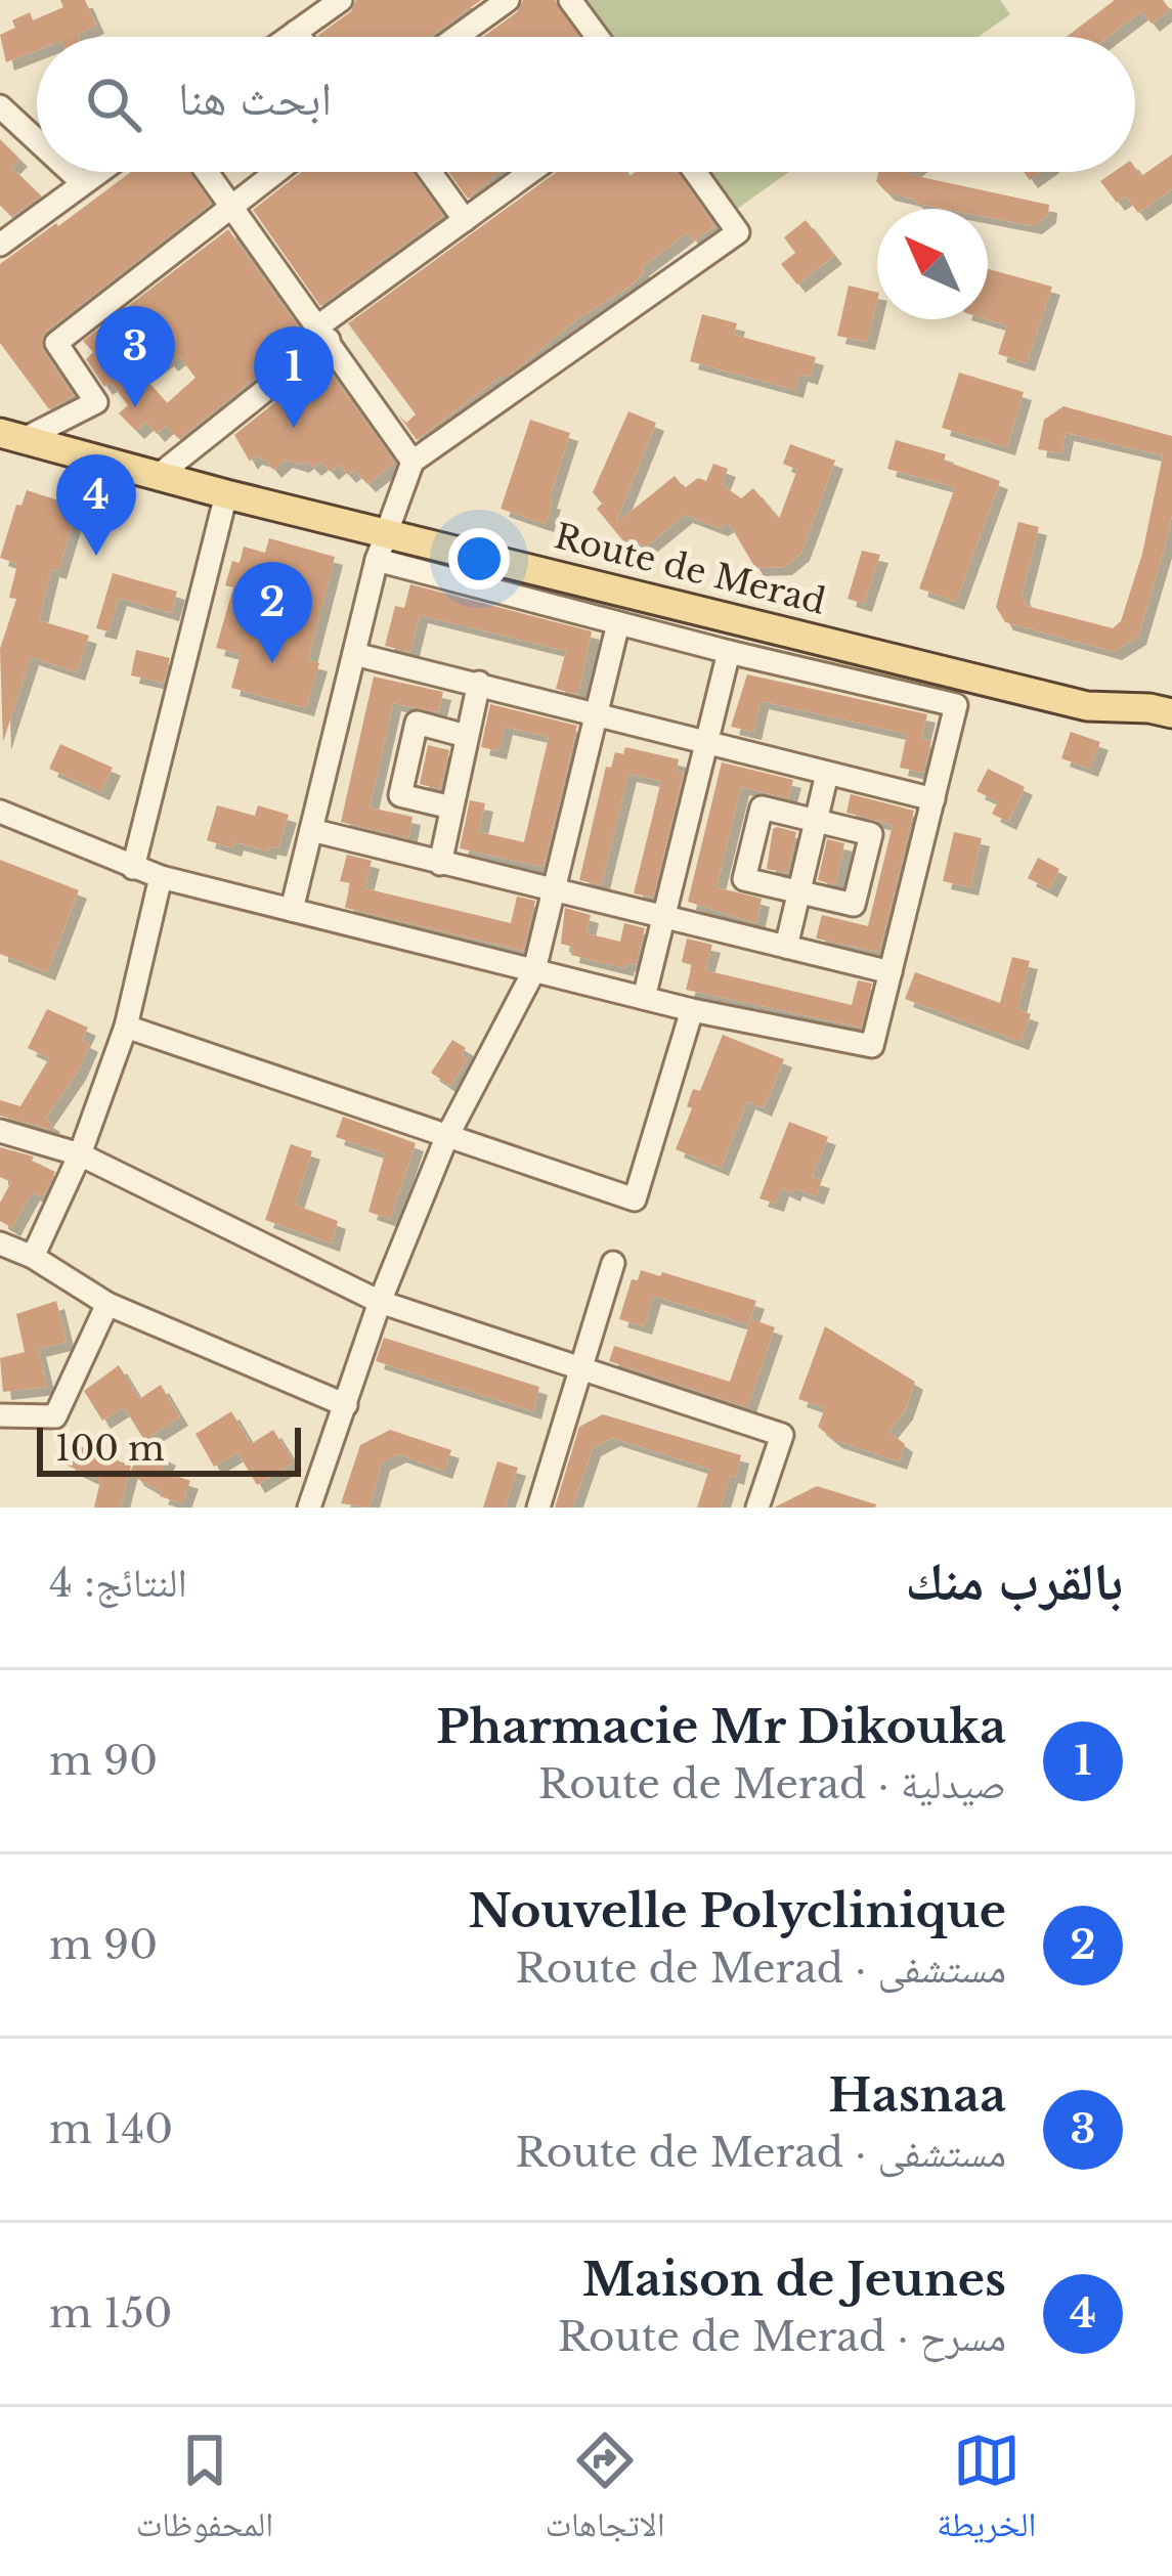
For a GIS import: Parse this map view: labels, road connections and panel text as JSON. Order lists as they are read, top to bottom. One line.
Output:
{"streets":{"main road":["Route de Merad"]},"scale_bar":"100 m","north":"top left","page":{"search":"ابحث هنا","pins":["3","1","4","2"],"scale":"100 m","heading":["بالقرب منك","النتائج: 4"],"list":[{"mark":"1","name":"Pharmacie Mr Dikouka","note":"صيدلية · Route de Merad","value":"90 m"},{"mark":"2","name":"Nouvelle Polyclinique","note":"مستشفى · Route de Merad","value":"90 m"},{"mark":"3","name":"Hasnaa","note":"مستشفى · Route de Merad","value":"140 m"},{"mark":"4","name":"Maison de Jeunes","note":"مسرح · Route de Merad","value":"150 m"}],"nav":["الخريطة","الاتجاهات","المحفوظات"]}}
